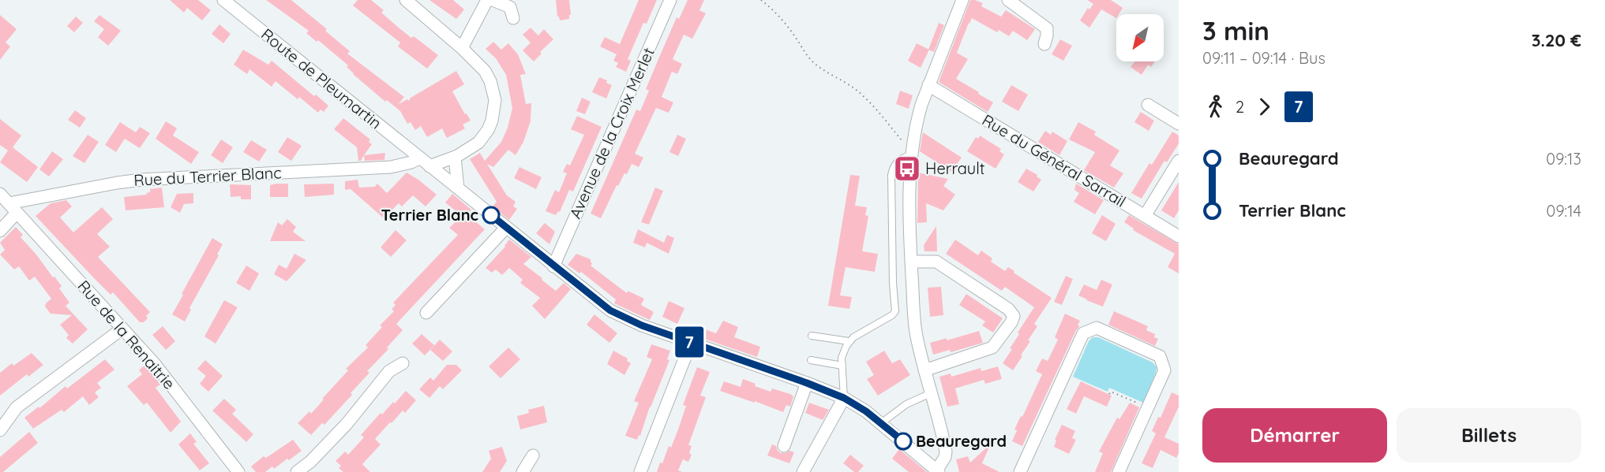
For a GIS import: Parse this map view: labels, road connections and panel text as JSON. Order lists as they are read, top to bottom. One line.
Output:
{"streets":{"street":["Route de Pleumartin","Avenue de la Croix Merlet","Rue du Général Sarrail","Rue du Terrier Blanc","Rue de la Renaitrie"]},"crossings":[["Route de Pleumartin","Avenue de la Croix Merlet"],["Route de Pleumartin","Rue du Terrier Blanc"],["Rue du Terrier Blanc","Rue de la Renaitrie"]],"places":{"bus stop":["Herrault"],"other":["Terrier Blanc","Beauregard"]},"lines":["bus line 7"],"north":"bottom left","page":{"on_map":"7","heading":["3 min","09:11 – 09:14 · Bus","3.20 €"],"legs":["2","7"],"list":[{"name":"Beauregard","value":"09:13"},{"name":"Terrier Blanc","value":"09:14"}],"buttons":["Démarrer","Billets"]}}
